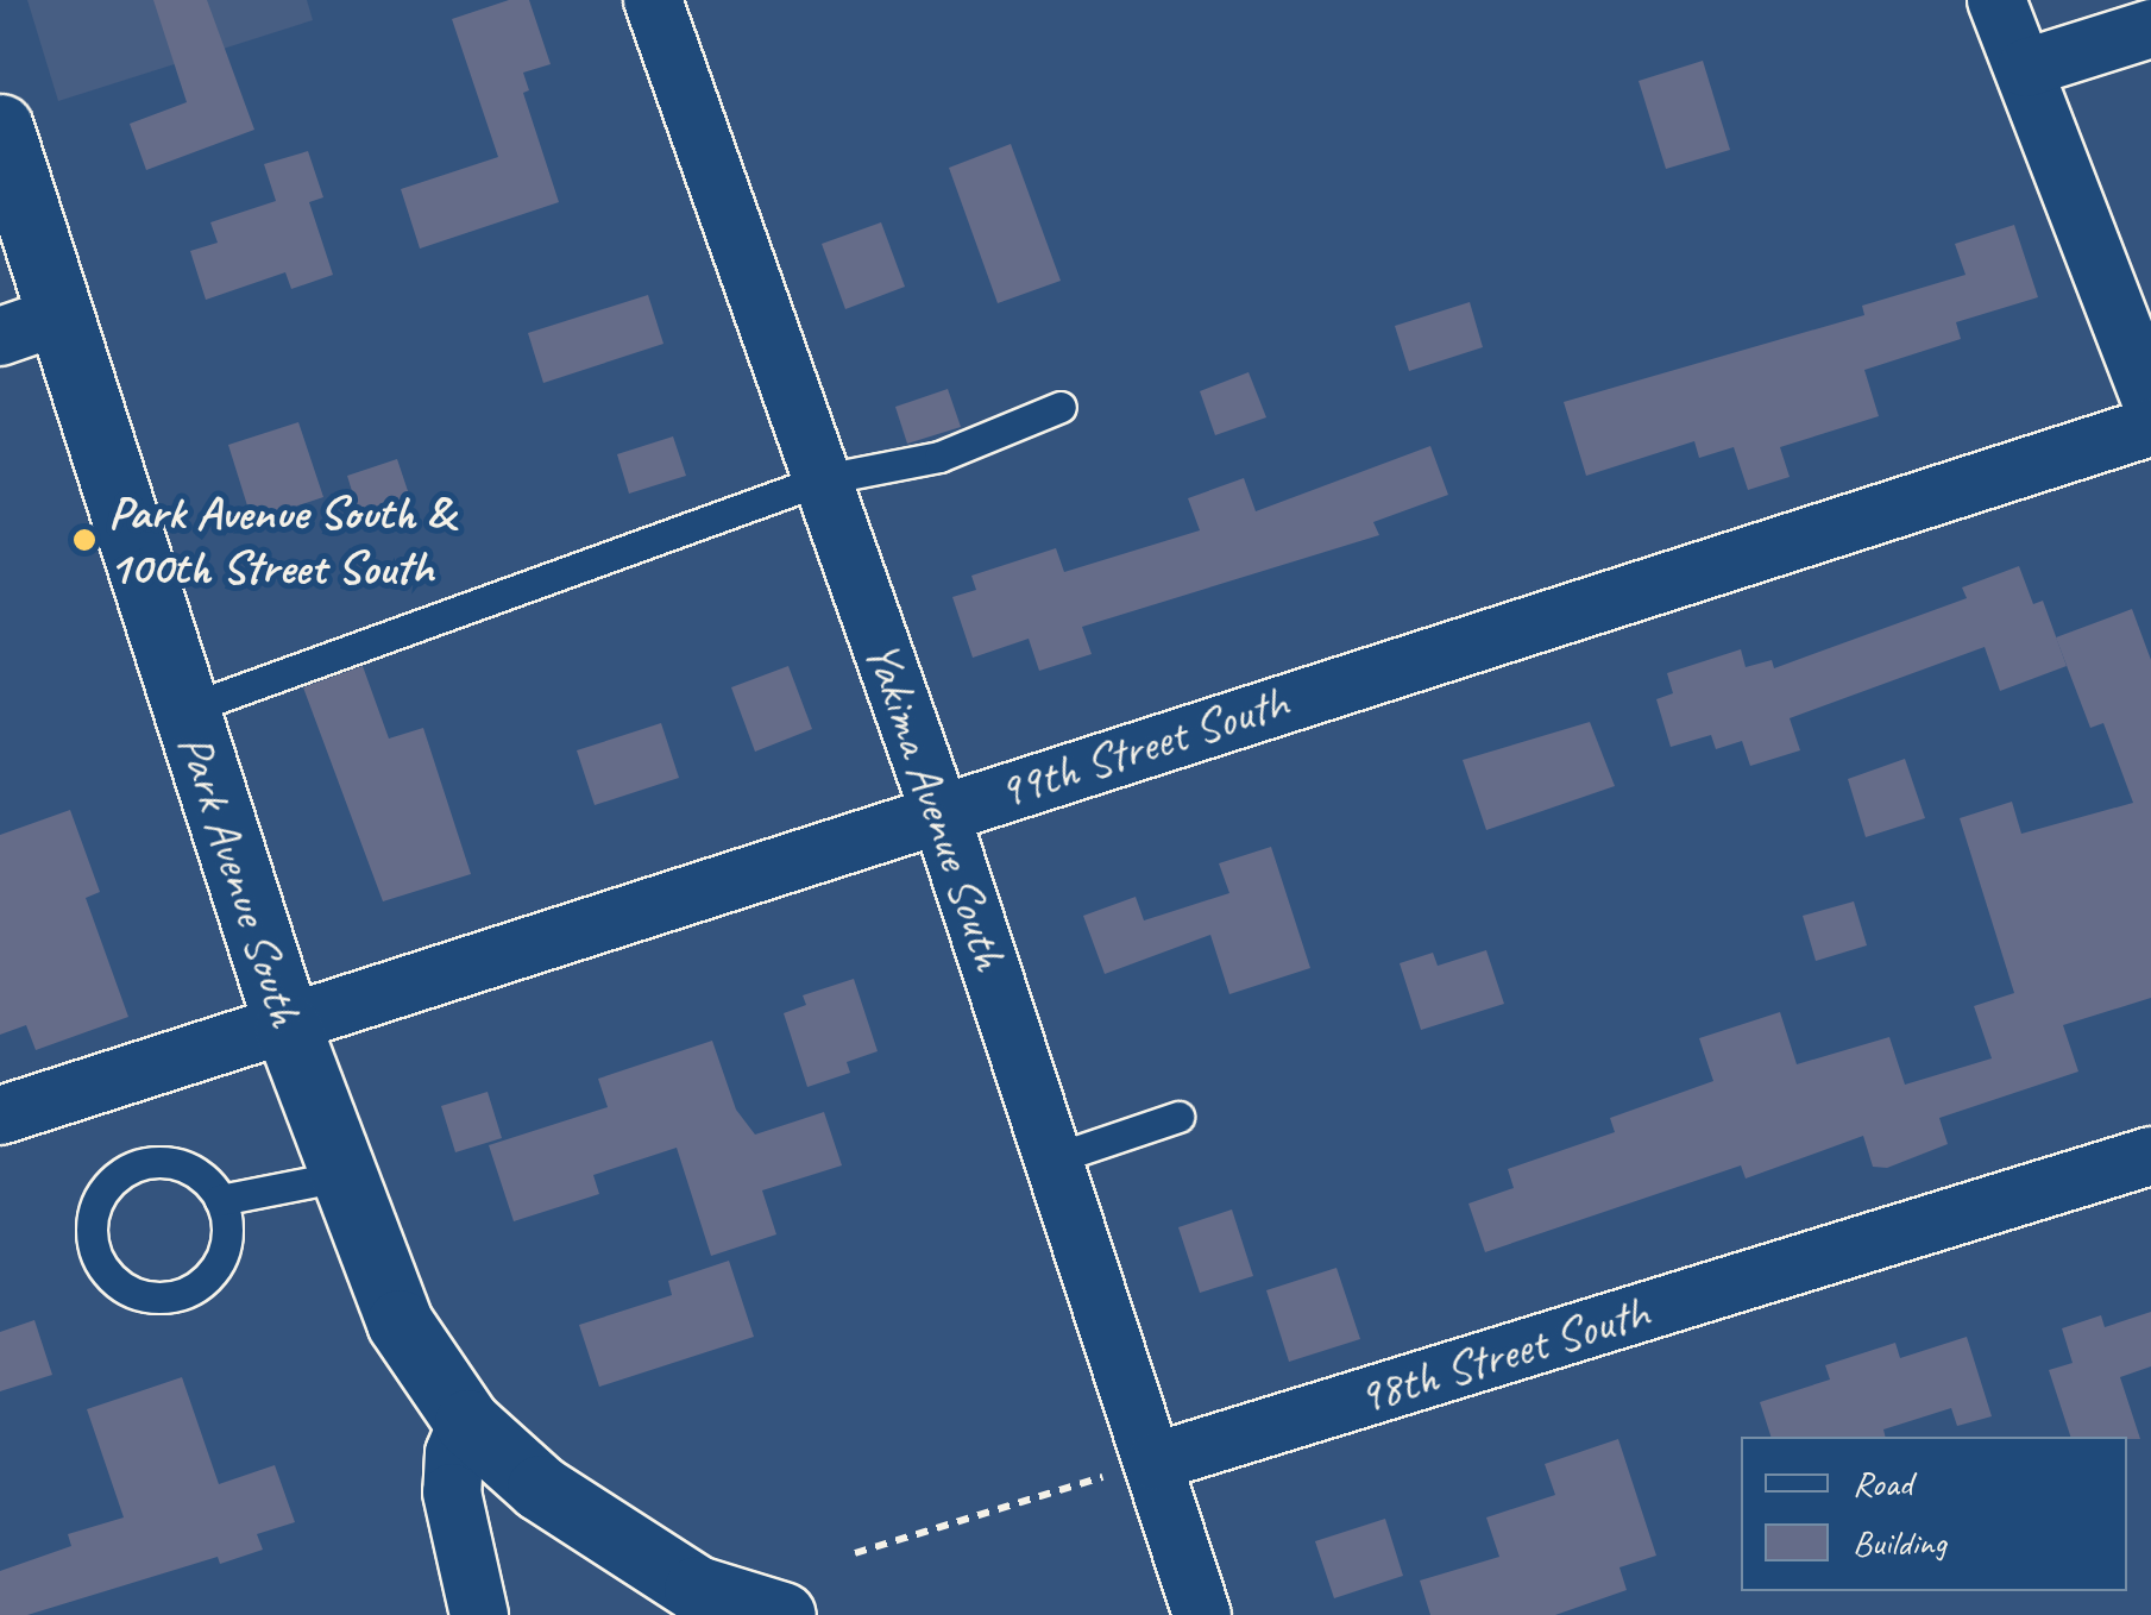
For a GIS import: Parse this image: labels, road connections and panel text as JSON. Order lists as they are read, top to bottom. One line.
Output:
{"streets":{"main road":["Park Avenue South"],"street":["99th Street South","Yakima Avenue South","98th Street South"]},"crossings":[["99th Street South","Yakima Avenue South"],["99th Street South","Park Avenue South"],["Yakima Avenue South","98th Street South"]],"places":["Park Avenue South & 100th Street South"],"legend":["Road","Building"]}
